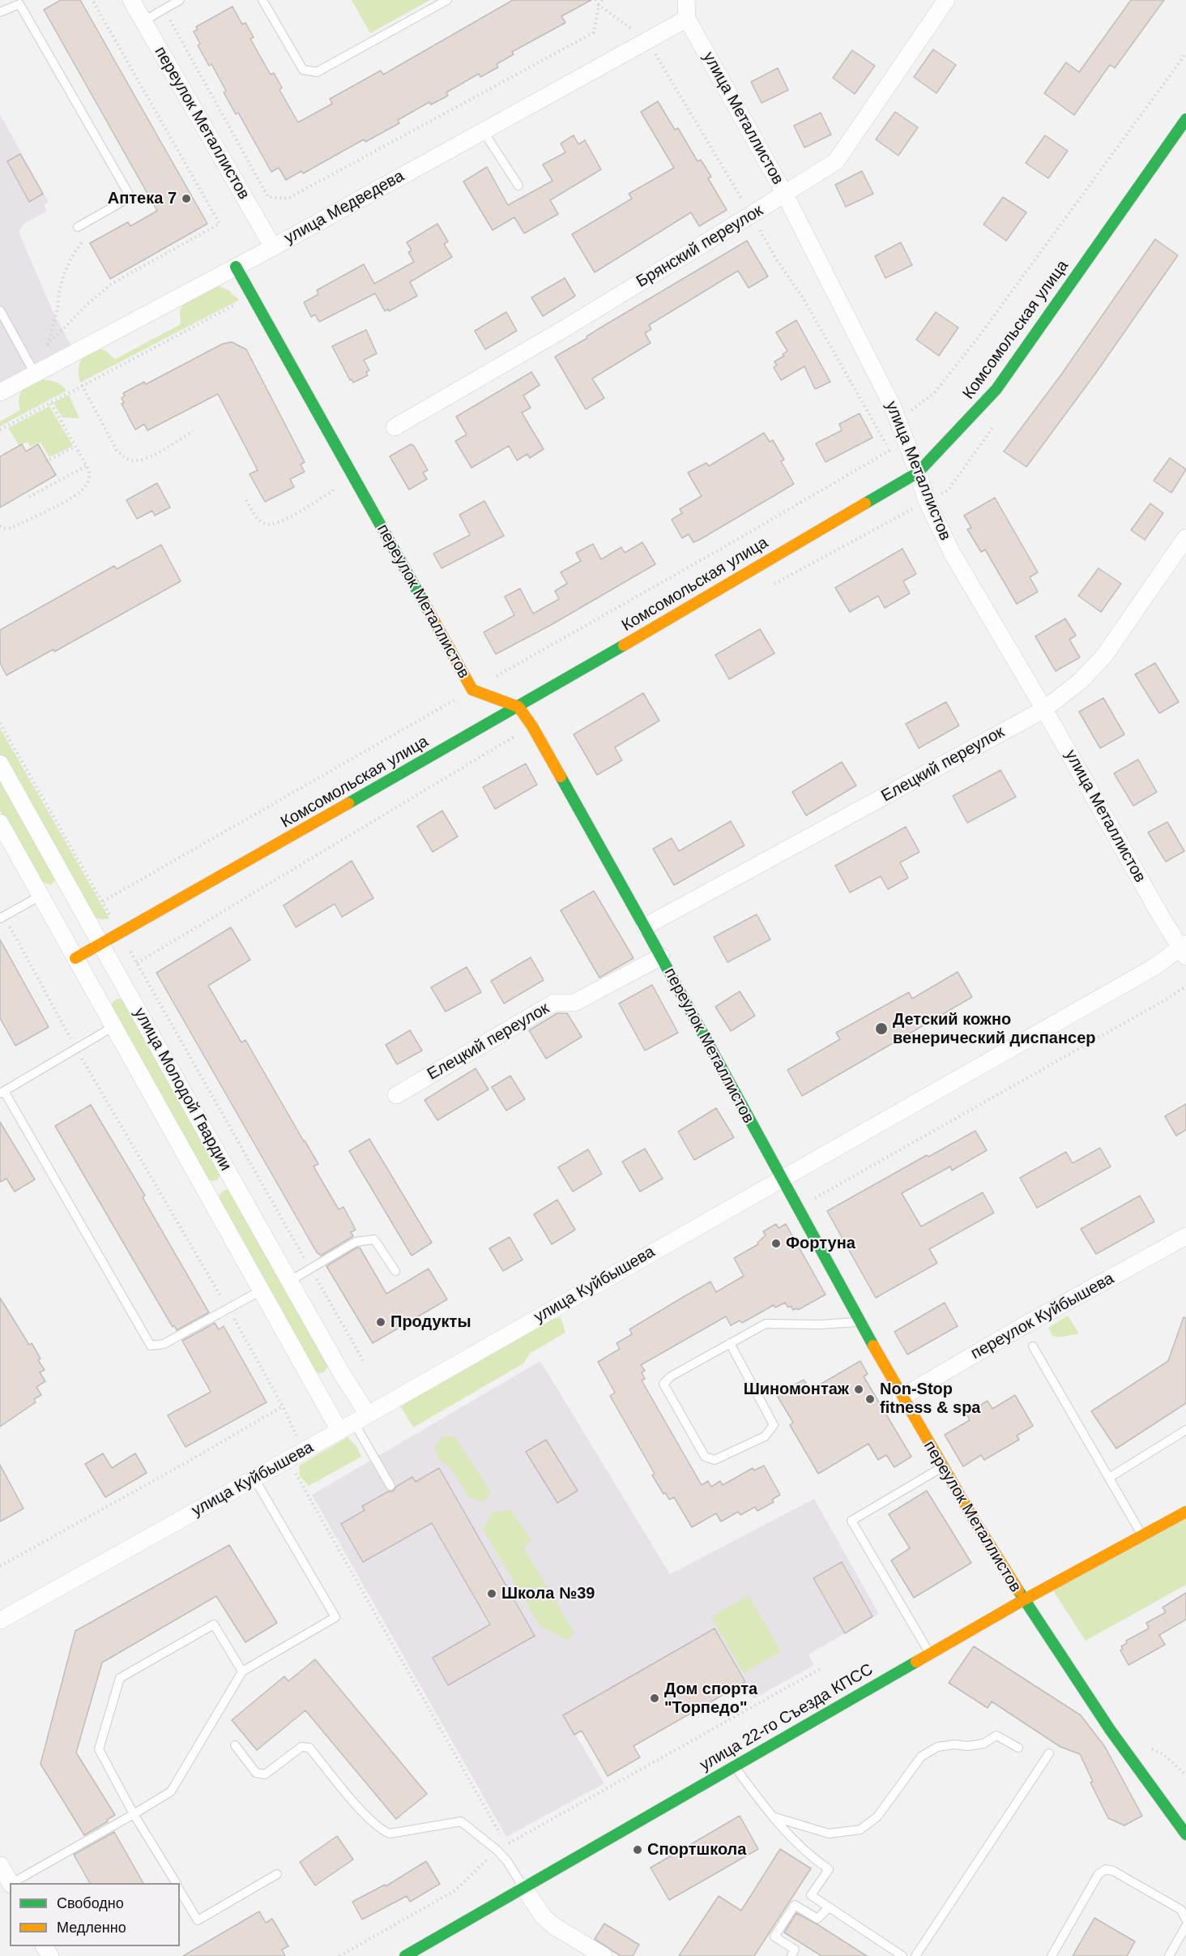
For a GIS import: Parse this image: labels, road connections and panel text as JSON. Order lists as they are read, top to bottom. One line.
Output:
{"streets":{"street":["улица Металлистов","переулок Металлистов","улица Медведева","Брянский переулок","Комсомольская улица","Елецкий переулок","улица Молодой Гвардии","улица Куйбышева","переулок Куйбышева","улица 22-го Съезда КПСС"]},"crossings":[["улица Металлистов","улица Медведева"],["улица Металлистов","Брянский переулок"],["улица Металлистов","Комсомольская улица"],["улица Металлистов","Елецкий переулок"],["улица Металлистов","улица Куйбышева"],["переулок Металлистов","улица Медведева"],["переулок Металлистов","Комсомольская улица"],["переулок Металлистов","Елецкий переулок"],["переулок Металлистов","улица Куйбышева"],["переулок Металлистов","переулок Куйбышева"],["переулок Металлистов","улица 22-го Съезда КПСС"],["Комсомольская улица","улица Молодой Гвардии"],["улица Молодой Гвардии","улица Куйбышева"]],"places":["Аптека 7","Детский кожно венерический диспансер","Фортуна","Продукты","Шиномонтаж","Non-Stop fitness & spa","Школа №39","Дом спорта \"Торпедо\"","Спортшкола"],"legend":["Свободно","Медленно"]}
